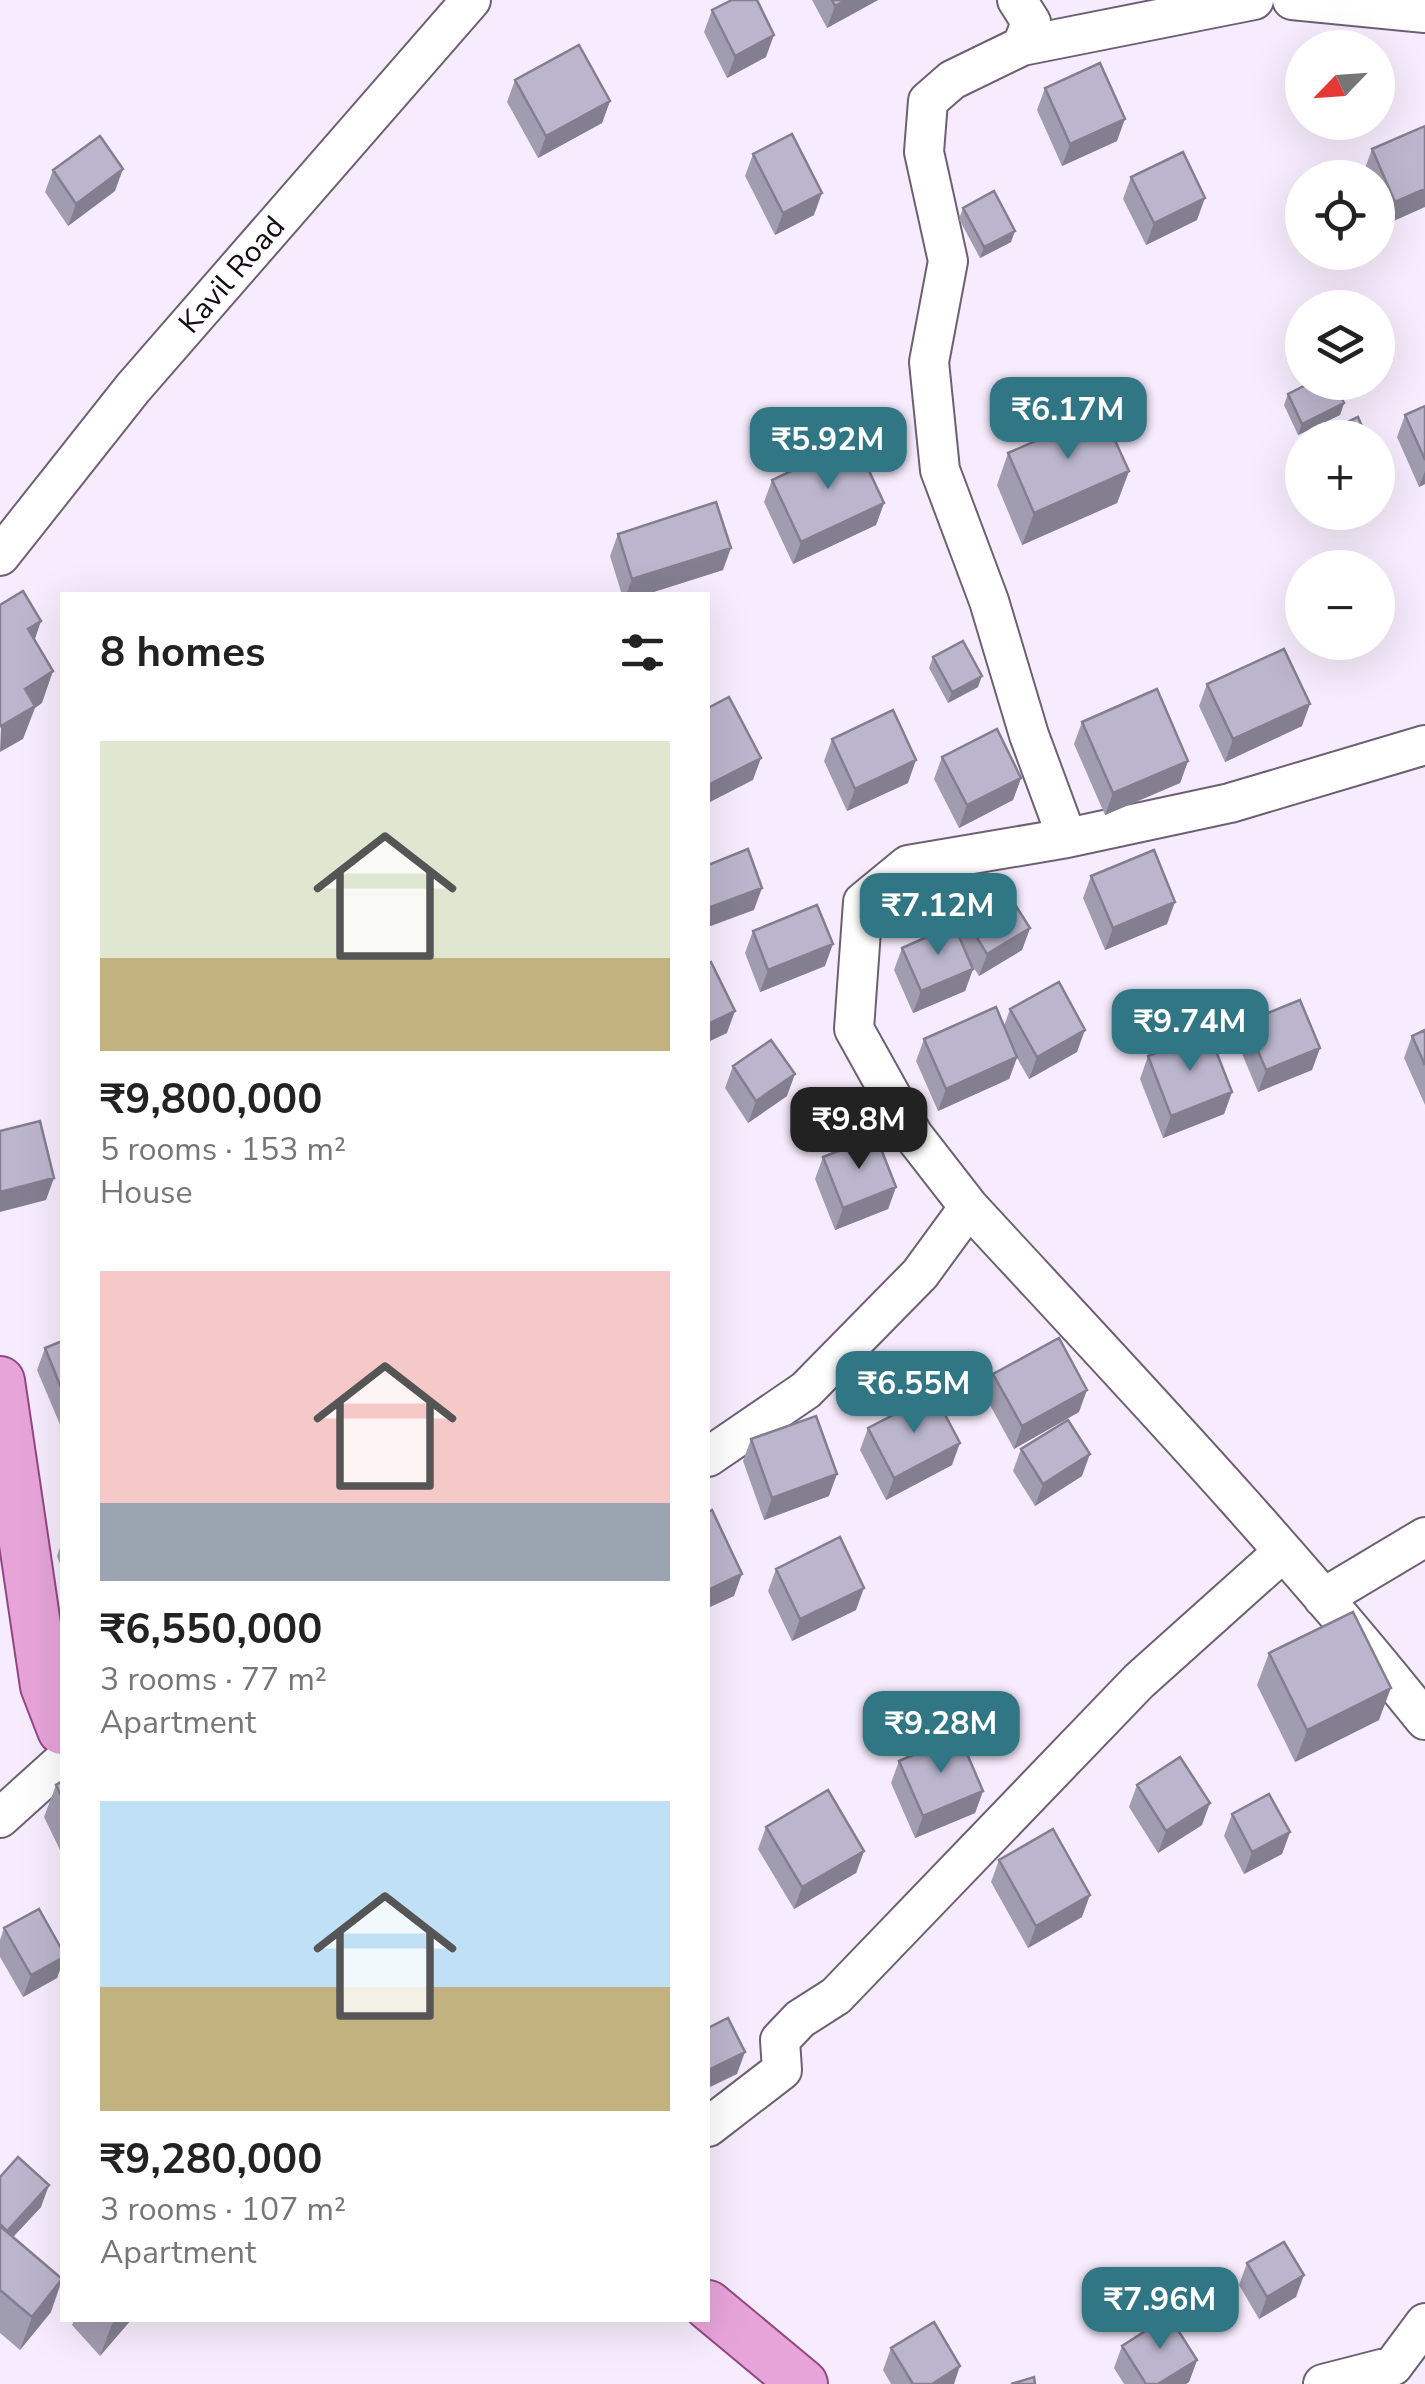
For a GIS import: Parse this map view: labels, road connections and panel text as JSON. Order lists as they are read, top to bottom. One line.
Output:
{"streets":{"street":["Kavil Road"]},"north":"bottom left","page":{"map_buttons":["+","−"],"price":["₹6.17M","₹5.92M","₹7.12M","₹9.74M","₹9.8M","₹6.55M","₹9.28M","₹7.96M"],"heading":"8 homes","list":[{"name":"₹9,800,000","note":"5 rooms · 153 m² · House"},{"name":"₹6,550,000","note":"3 rooms · 77 m² · Apartment"},{"name":"₹9,280,000","note":"3 rooms · 107 m² · Apartment"}]}}
